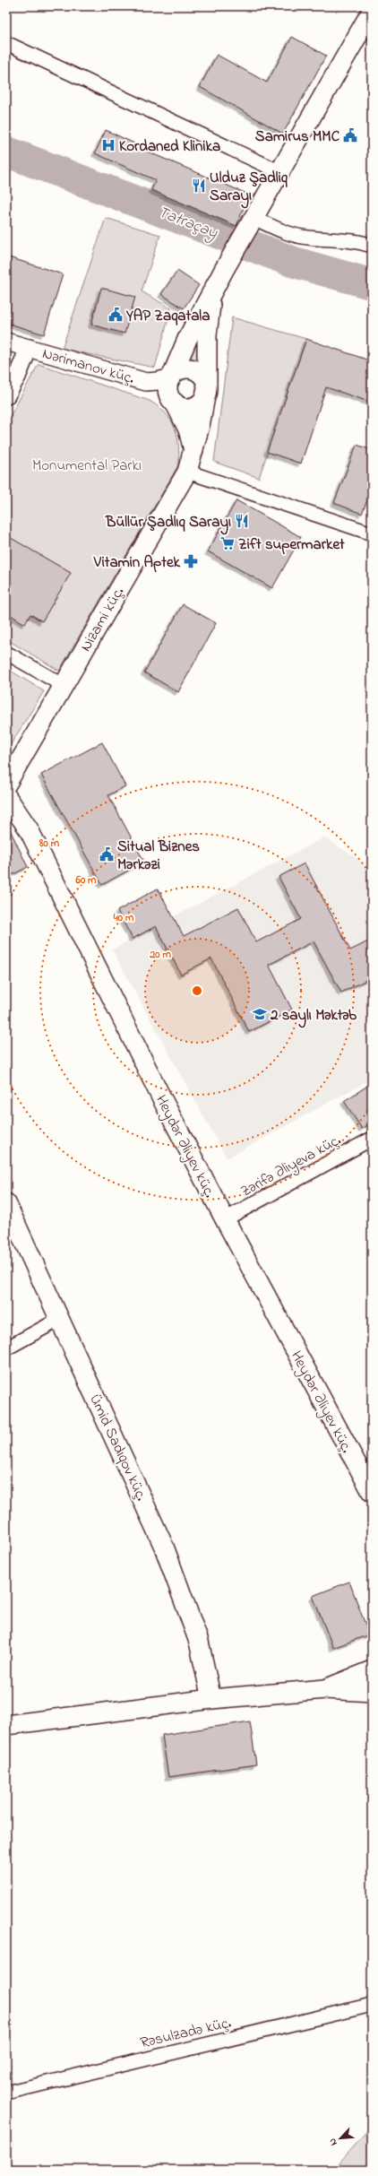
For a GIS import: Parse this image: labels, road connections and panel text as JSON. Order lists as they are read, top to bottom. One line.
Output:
{"streets":{"main road":["Nizami küç.","Heydər Əliyev küç.","Ümid Sadıqov küç."],"street":["Nərimanov küç.","Zərifə Əliyeva küç.","Rəsulzadə küç."]},"crossings":[["Nərimanov küç.","Nizami küç."],["Heydər Əliyev küç.","Zərifə Əliyeva küç."]],"water":["Tatraçay"],"parks":["Monumental Parkı"],"places":{"public building":["Samirus MMC","YAP Zaqatala","Situal Biznes Mərkəzi"],"hospital":["Kordaned Klinika"],"restaurant":["Ulduz Şadliq Sarayı","Büllür Şadlıq Sarayı"],"supermarket":["Zift supermarket"],"pharmacy":["Vitamin Aptek"],"school or university":["2 saylı Məktəb"]},"north":"bottom left","rings":["80 m","60 m","40 m","20 m"]}
